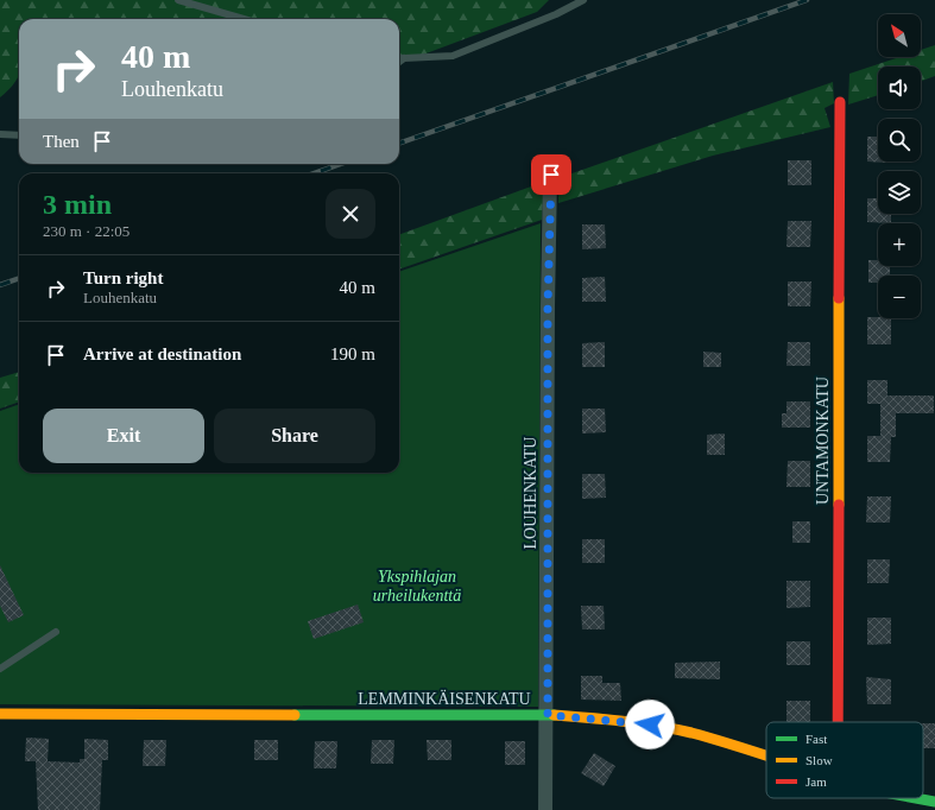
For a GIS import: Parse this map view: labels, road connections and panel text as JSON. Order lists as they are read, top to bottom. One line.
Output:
{"streets":{"street":["UNTAMONKATU","LOUHENKATU","LEMMINKÄISENKATU"]},"crossings":[["LOUHENKATU","LEMMINKÄISENKATU"]],"parks":["Ykspihlajan urheilukenttä"],"legend":["Fast","Slow","Jam"],"north":"top left","page":{"map_buttons":["+","−"],"turn":["40 m","Louhenkatu"],"then":"Then","heading":["3 min","230 m · 22:05"],"list":[{"name":"Turn right","note":"Louhenkatu","value":"40 m"},{"name":"Arrive at destination","value":"190 m"}],"buttons":["Exit","Share"]}}
